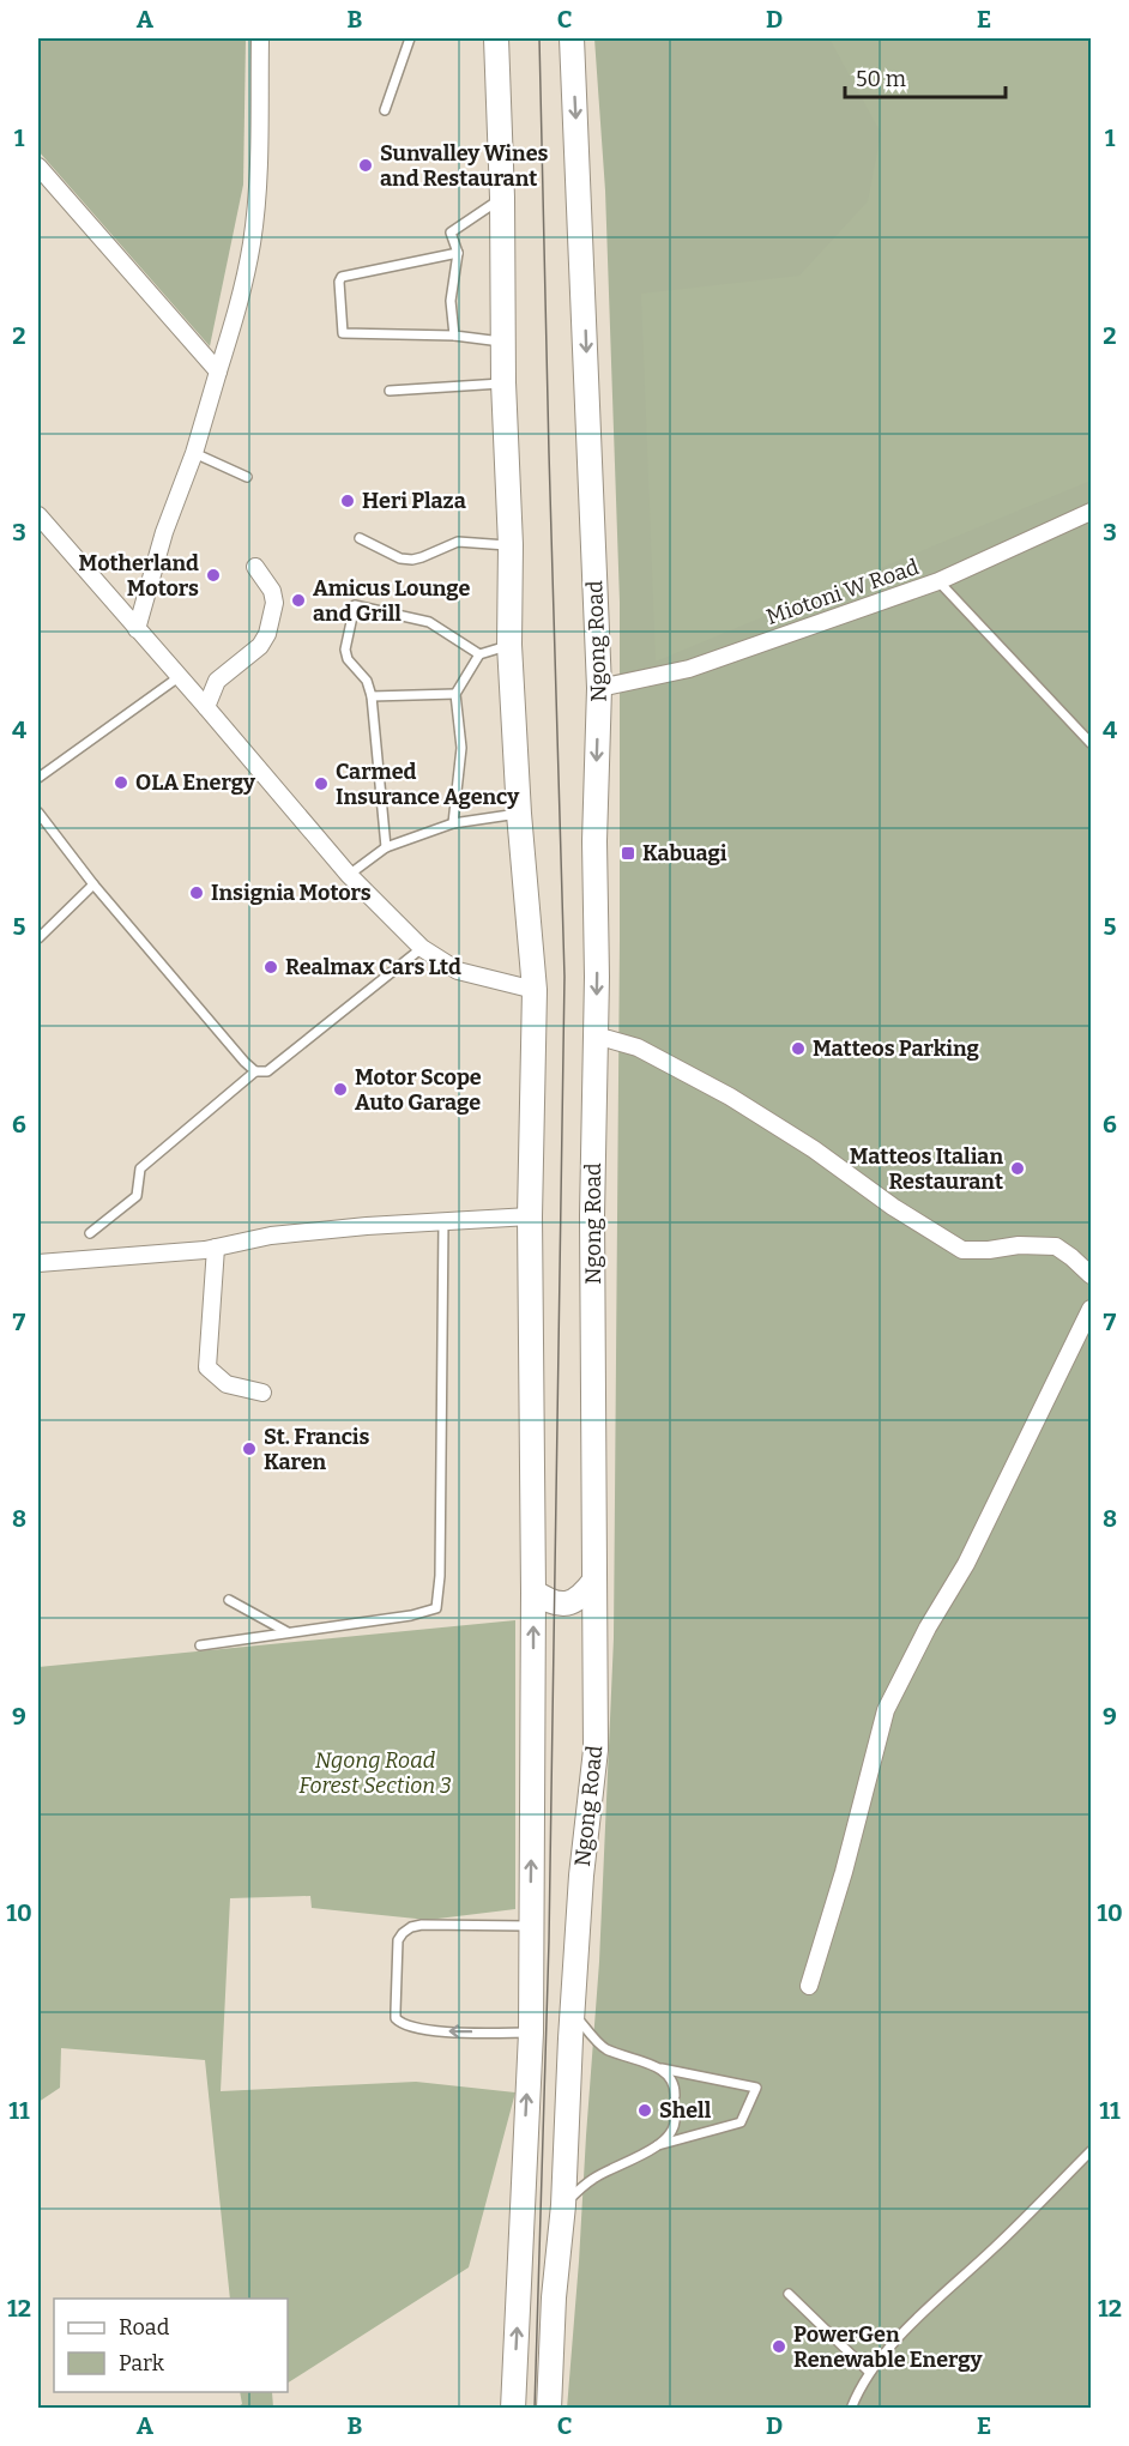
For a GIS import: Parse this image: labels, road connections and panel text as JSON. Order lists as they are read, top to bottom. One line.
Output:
{"streets":{"main road":["Ngong Road"],"street":["Miotoni W Road"]},"crossings":[["Miotoni W Road","Ngong Road"]],"parks":["Ngong Road Forest Section 3"],"places":{"other":["Sunvalley Wines and Restaurant","Heri Plaza","Motherland Motors","Amicus Lounge and Grill","OLA Energy","Carmed Insurance Agency","Insignia Motors","Realmax Cars Ltd","Matteos Parking","Motor Scope Auto Garage","Matteos Italian Restaurant","St. Francis Karen","Shell","PowerGen Renewable Energy"],"transit":["Kabuagi"]},"legend":["Road","Park"],"scale_bar":"50 m","grid":{"columns":["A","B","C","D","E"],"rows":["1","2","3","4","5","6","7","8","9","10","11","12"]}}
